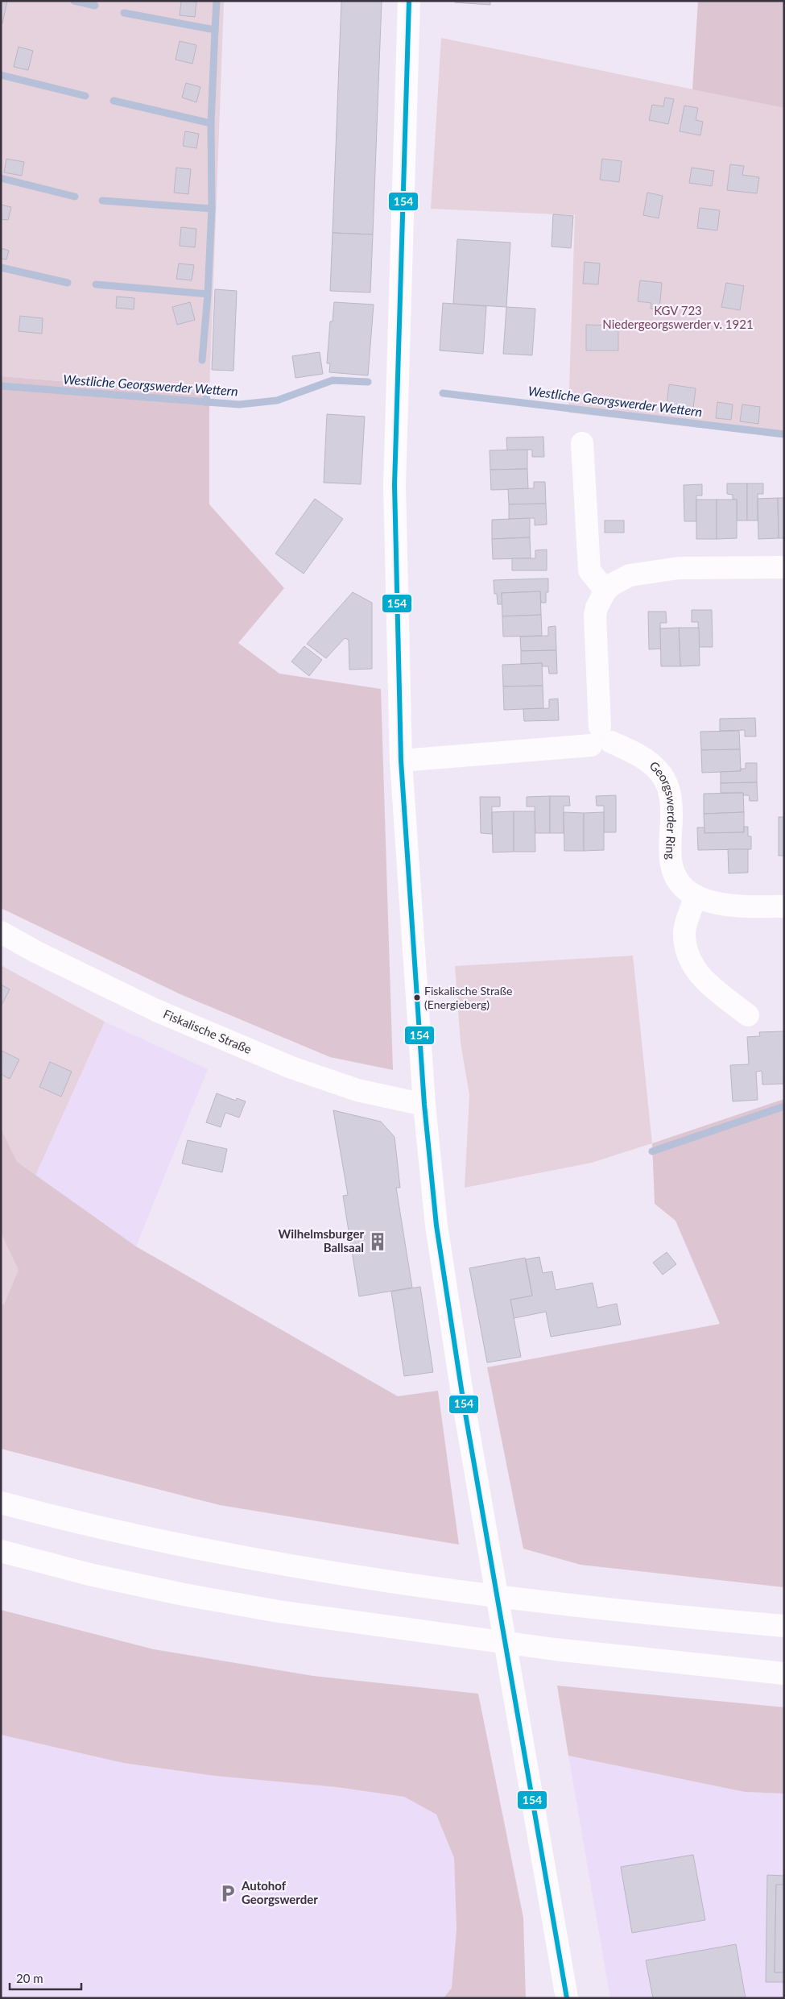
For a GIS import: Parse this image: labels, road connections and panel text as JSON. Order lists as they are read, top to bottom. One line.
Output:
{"streets":{"main road":["Georgswerder Ring","Fiskalische Straße"]},"water":["Westliche Georgswerder Wettern"],"parks":["KGV 723 Niedergeorgswerder v. 1921"],"places":{"other":["Fiskalische Straße (Energieberg)"],"building":["Wilhelmsburger Ballsaal"],"parking":["Autohof Georgswerder"]},"lines":["transit line 154"],"scale_bar":"20 m"}
